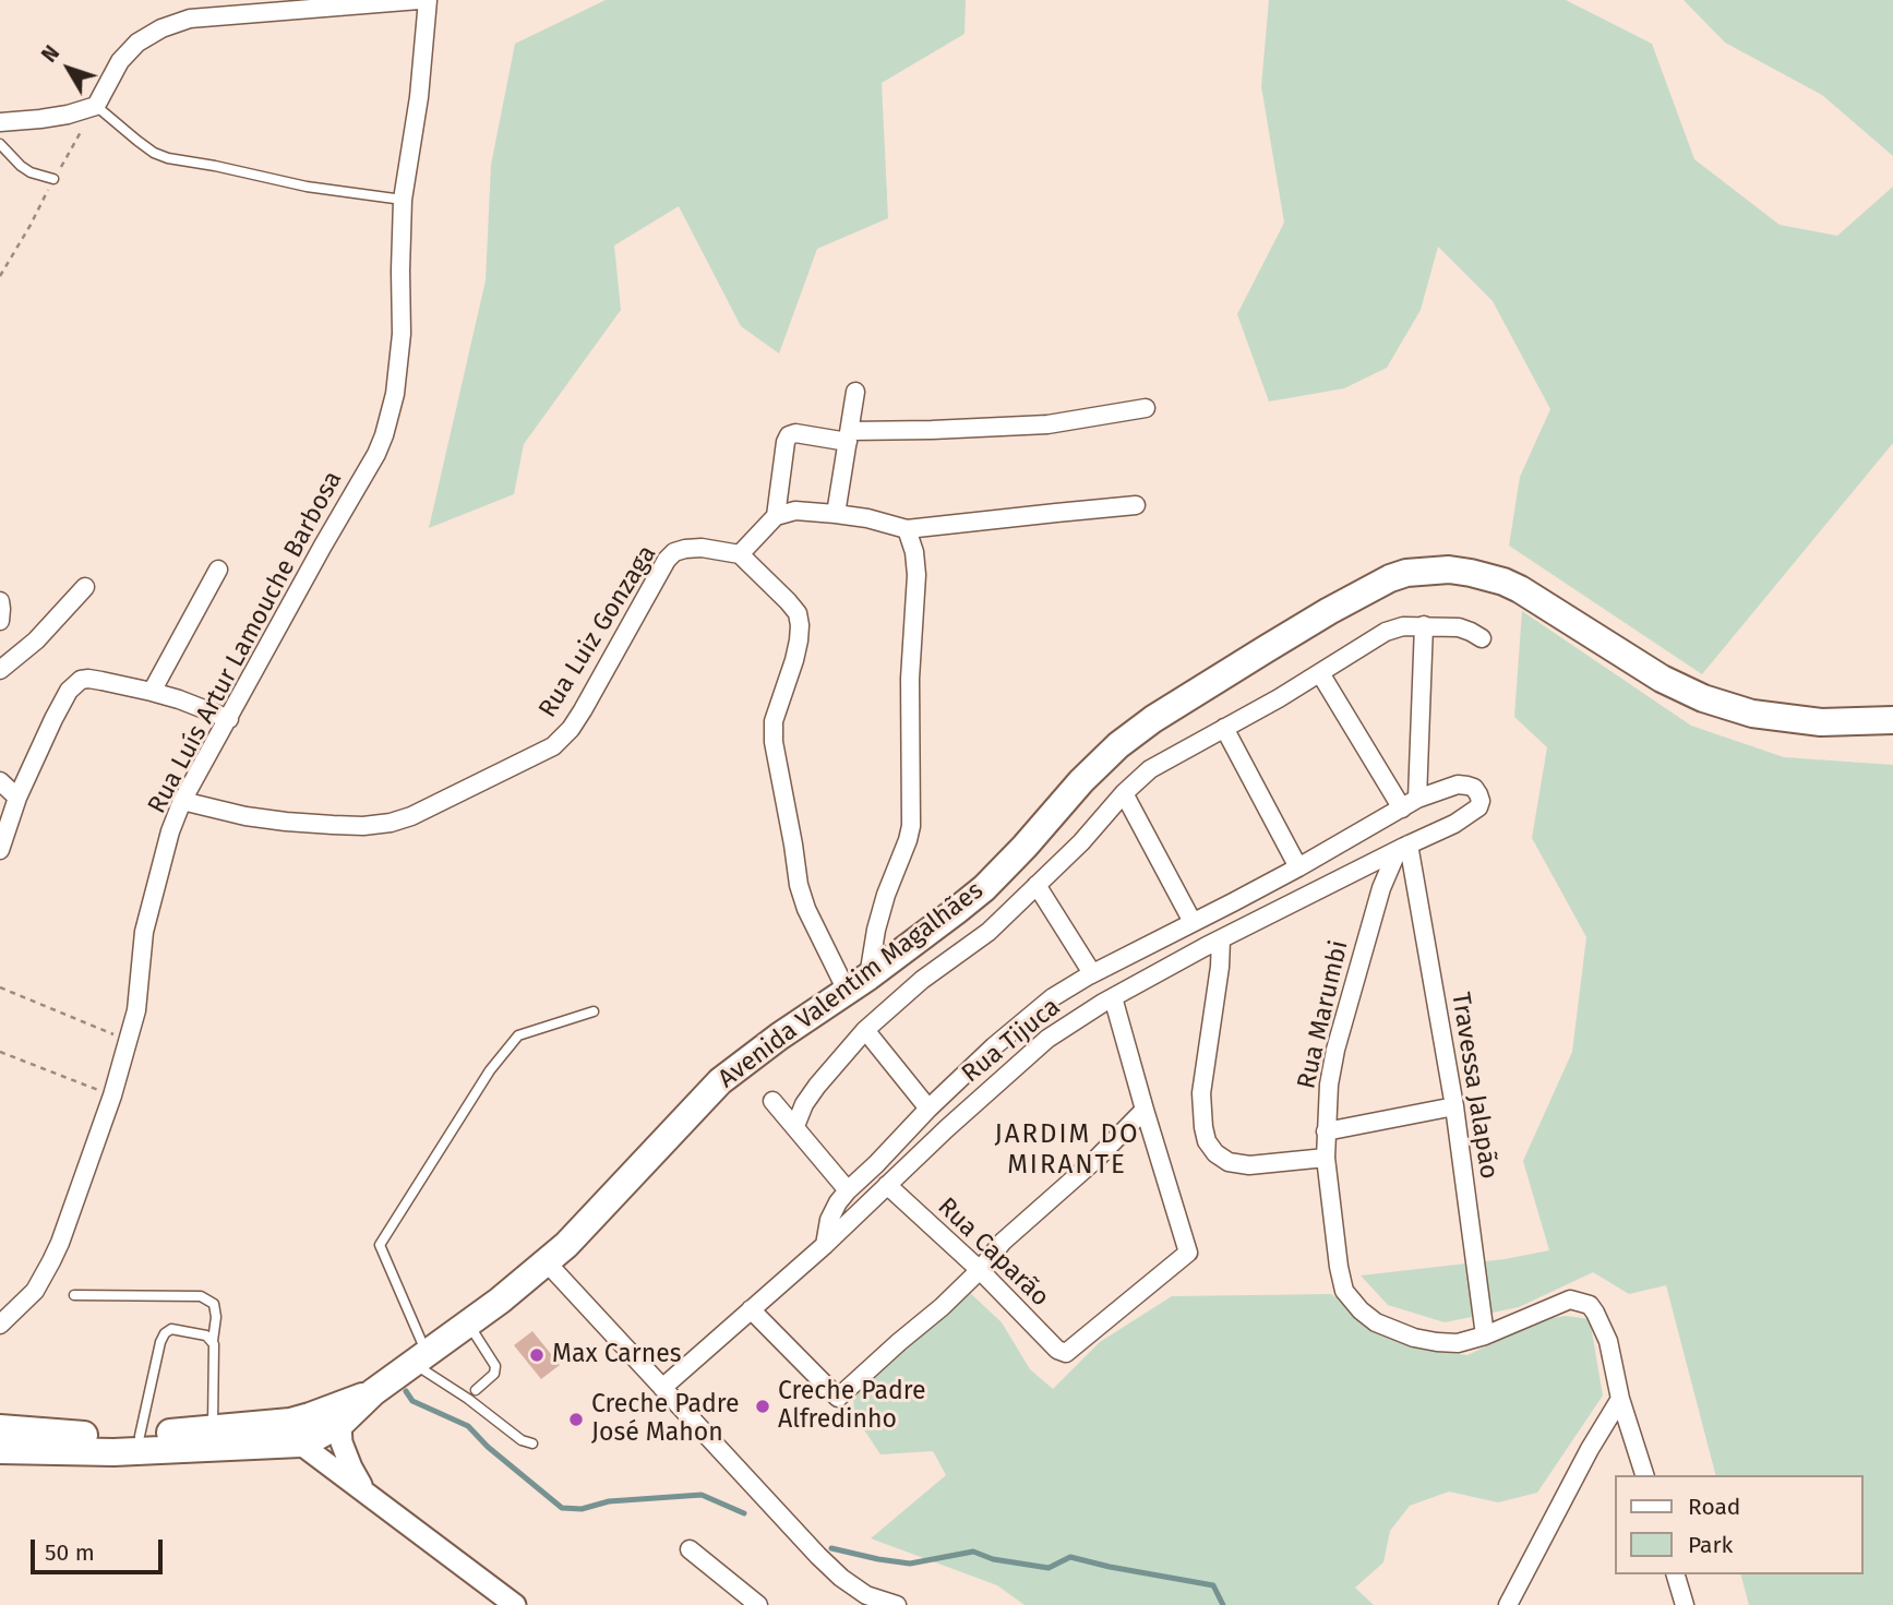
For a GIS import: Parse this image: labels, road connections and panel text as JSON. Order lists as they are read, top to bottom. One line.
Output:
{"streets":{"main road":["Avenida Valentim Magalhães"],"street":["Rua Luiz Gonzaga","Rua Luís Artur Lamouche Barbosa","Rua Marumbi","Rua Tijuca","Travessa Jalapão","Rua Caparão"]},"crossings":[["Rua Luiz Gonzaga","Rua Luís Artur Lamouche Barbosa"],["Rua Marumbi","Rua Tijuca"],["Rua Marumbi","Travessa Jalapão"],["Rua Tijuca","Travessa Jalapão"],["Rua Tijuca","Rua Caparão"]],"districts":["JARDIM DO MIRANTE"],"places":["Max Carnes","Creche Padre Alfredinho","Creche Padre José Mahon"],"legend":["Road","Park"],"scale_bar":"50 m","north":"top left"}
